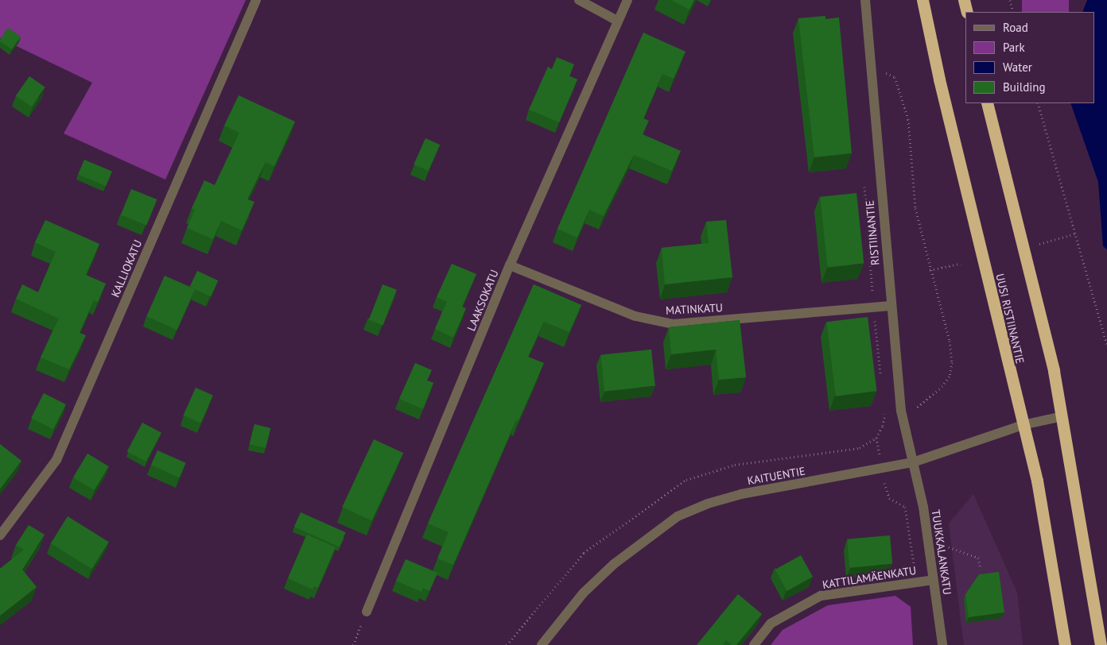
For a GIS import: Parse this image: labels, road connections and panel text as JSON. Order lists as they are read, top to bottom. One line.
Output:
{"streets":{"highway":["UUSI RISTIINANTIE"],"street":["RISTIINANTIE","KALLIOKATU","LAAKSOKATU","MATINKATU","KAITUENTIE","TUUKKALANKATU","KATTILAMÄENKATU"]},"crossings":[["RISTIINANTIE","MATINKATU"],["RISTIINANTIE","KAITUENTIE"],["RISTIINANTIE","TUUKKALANKATU"],["LAAKSOKATU","MATINKATU"],["UUSI RISTIINANTIE","KAITUENTIE"],["KAITUENTIE","TUUKKALANKATU"],["TUUKKALANKATU","KATTILAMÄENKATU"]],"legend":["Road","Park","Water","Building"]}
